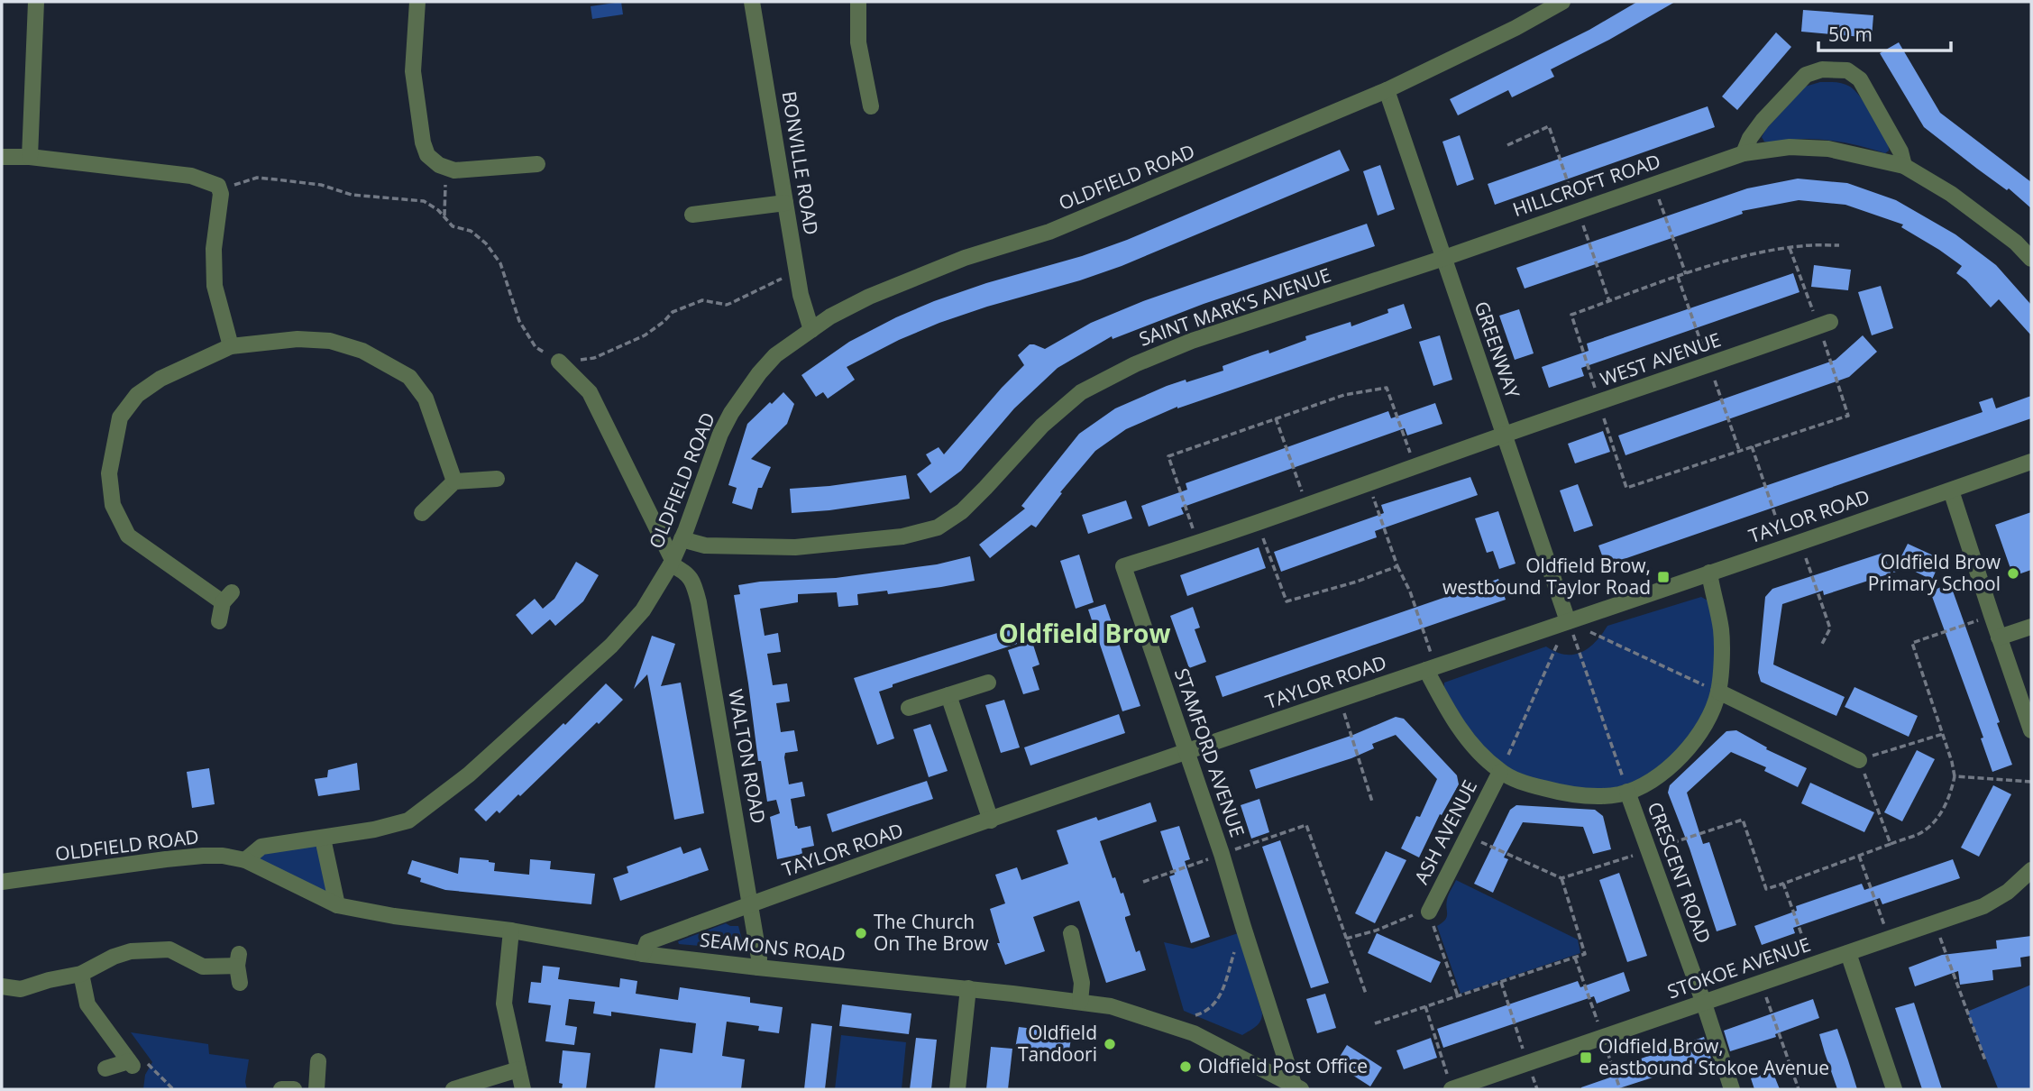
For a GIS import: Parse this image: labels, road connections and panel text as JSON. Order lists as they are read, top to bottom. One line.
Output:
{"streets":{"street":["BONVILLE ROAD","OLDFIELD ROAD","HILLCROFT ROAD","SAINT MARK'S AVENUE","GREENWAY","WEST AVENUE","TAYLOR ROAD","STAMFORD AVENUE","WALTON ROAD","ASH AVENUE","CRESCENT ROAD","SEAMONS ROAD","STOKOE AVENUE"]},"crossings":[["BONVILLE ROAD","OLDFIELD ROAD"],["OLDFIELD ROAD","SAINT MARK'S AVENUE"],["OLDFIELD ROAD","GREENWAY"],["OLDFIELD ROAD","WALTON ROAD"],["OLDFIELD ROAD","SEAMONS ROAD"],["HILLCROFT ROAD","SAINT MARK'S AVENUE"],["HILLCROFT ROAD","GREENWAY"],["SAINT MARK'S AVENUE","GREENWAY"],["GREENWAY","WEST AVENUE"],["GREENWAY","TAYLOR ROAD"],["GREENWAY","STAMFORD AVENUE"],["WEST AVENUE","STAMFORD AVENUE"],["TAYLOR ROAD","STAMFORD AVENUE"],["TAYLOR ROAD","WALTON ROAD"],["TAYLOR ROAD","SEAMONS ROAD"],["STAMFORD AVENUE","SEAMONS ROAD"],["WALTON ROAD","SEAMONS ROAD"],["CRESCENT ROAD","STOKOE AVENUE"]],"districts":["Oldfield Brow"],"places":{"other":["Oldfield Brow Primary School","The Church On The Brow","Oldfield Tandoori","Oldfield Post Office"],"transit":["Oldfield Brow, westbound Taylor Road","Oldfield Brow, eastbound Stokoe Avenue"]},"scale_bar":"50 m"}
